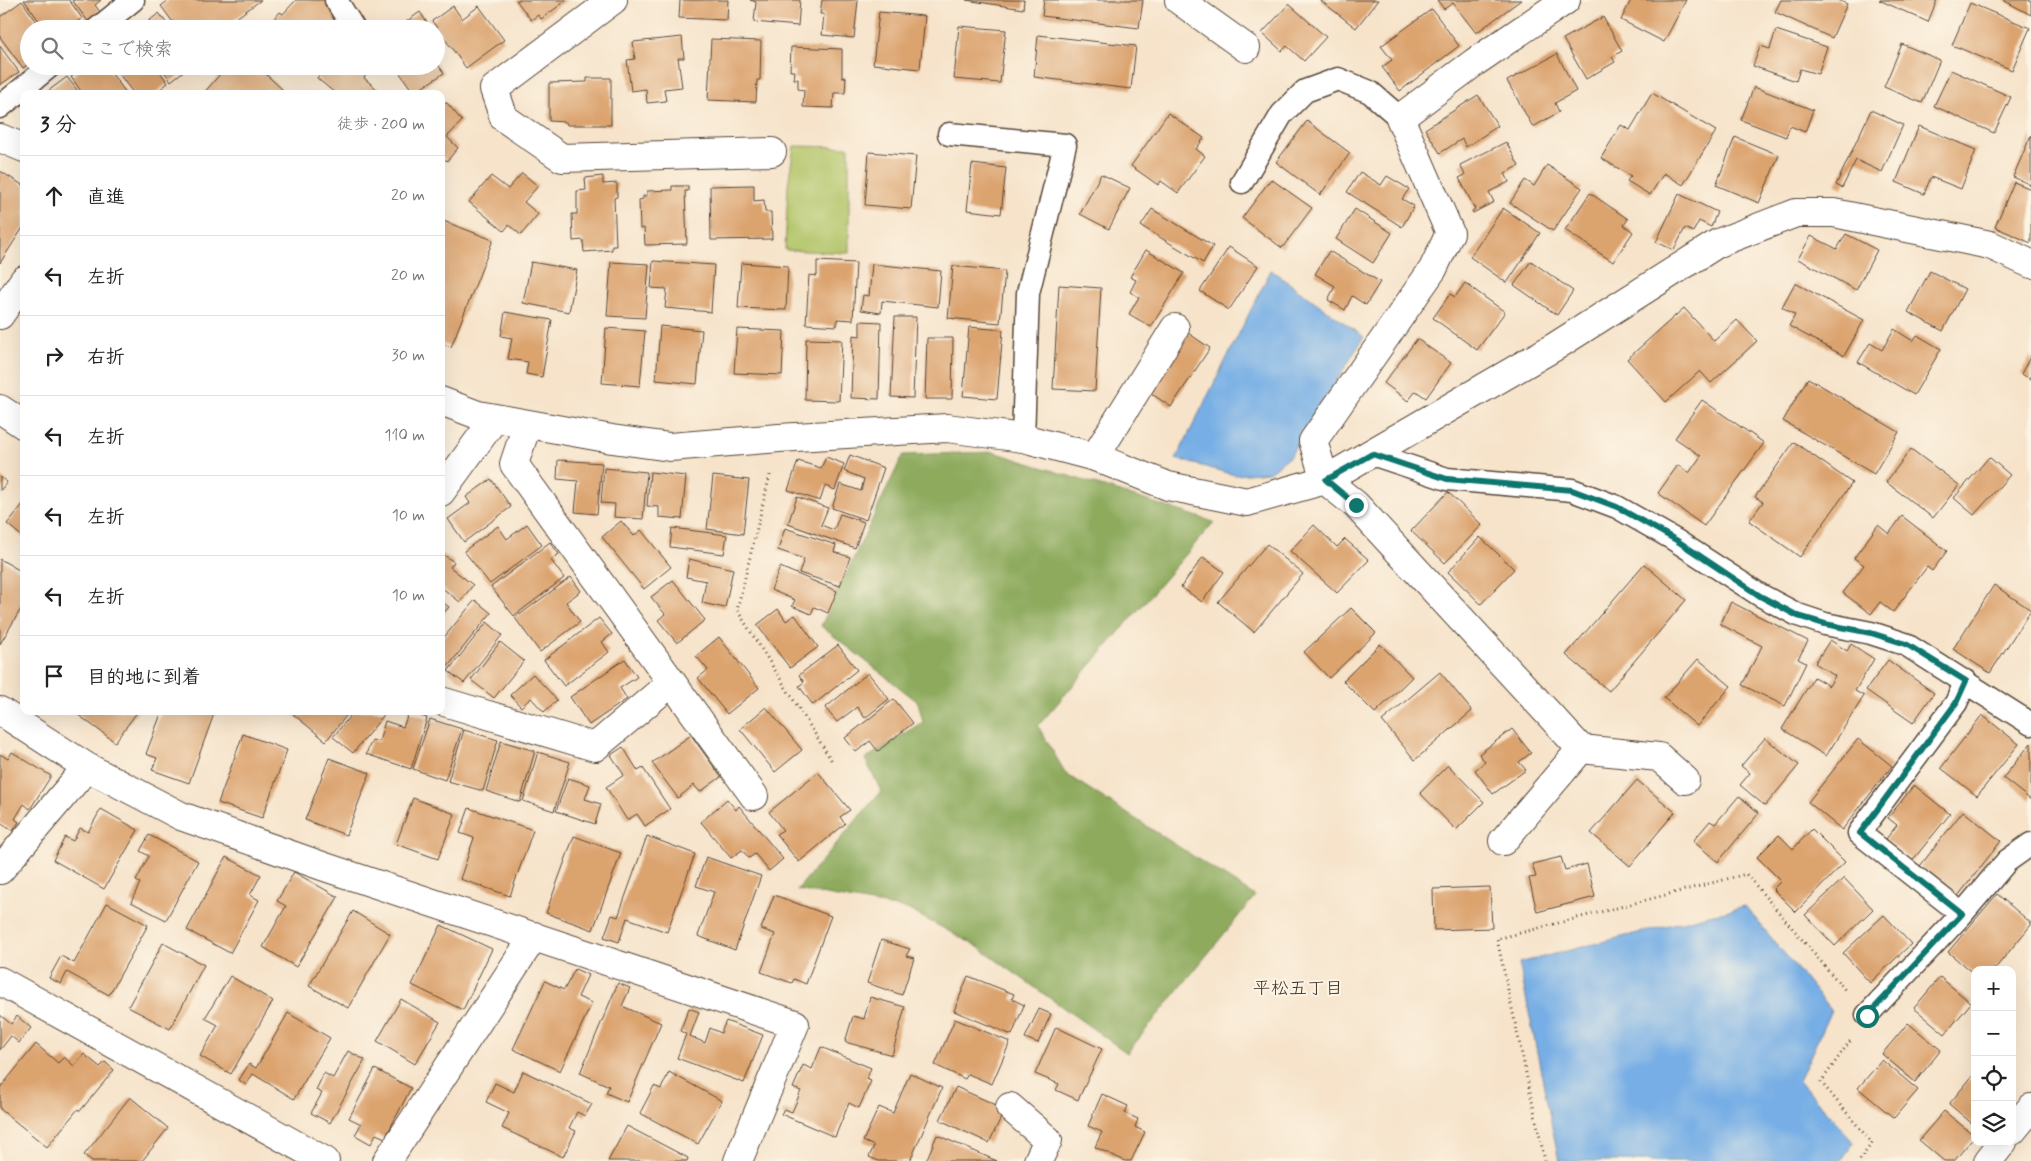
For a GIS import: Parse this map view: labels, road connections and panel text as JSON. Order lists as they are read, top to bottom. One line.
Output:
{"districts":["平松五丁目"],"page":{"search":"ここで検索","heading":["3 分","徒歩 · 200 m"],"list":[["直進","20 m"],["左折","20 m"],["右折","30 m"],["左折","110 m"],["左折","10 m"],["左折","10 m"],"目的地に到着"],"map_buttons":["+","−"]}}
